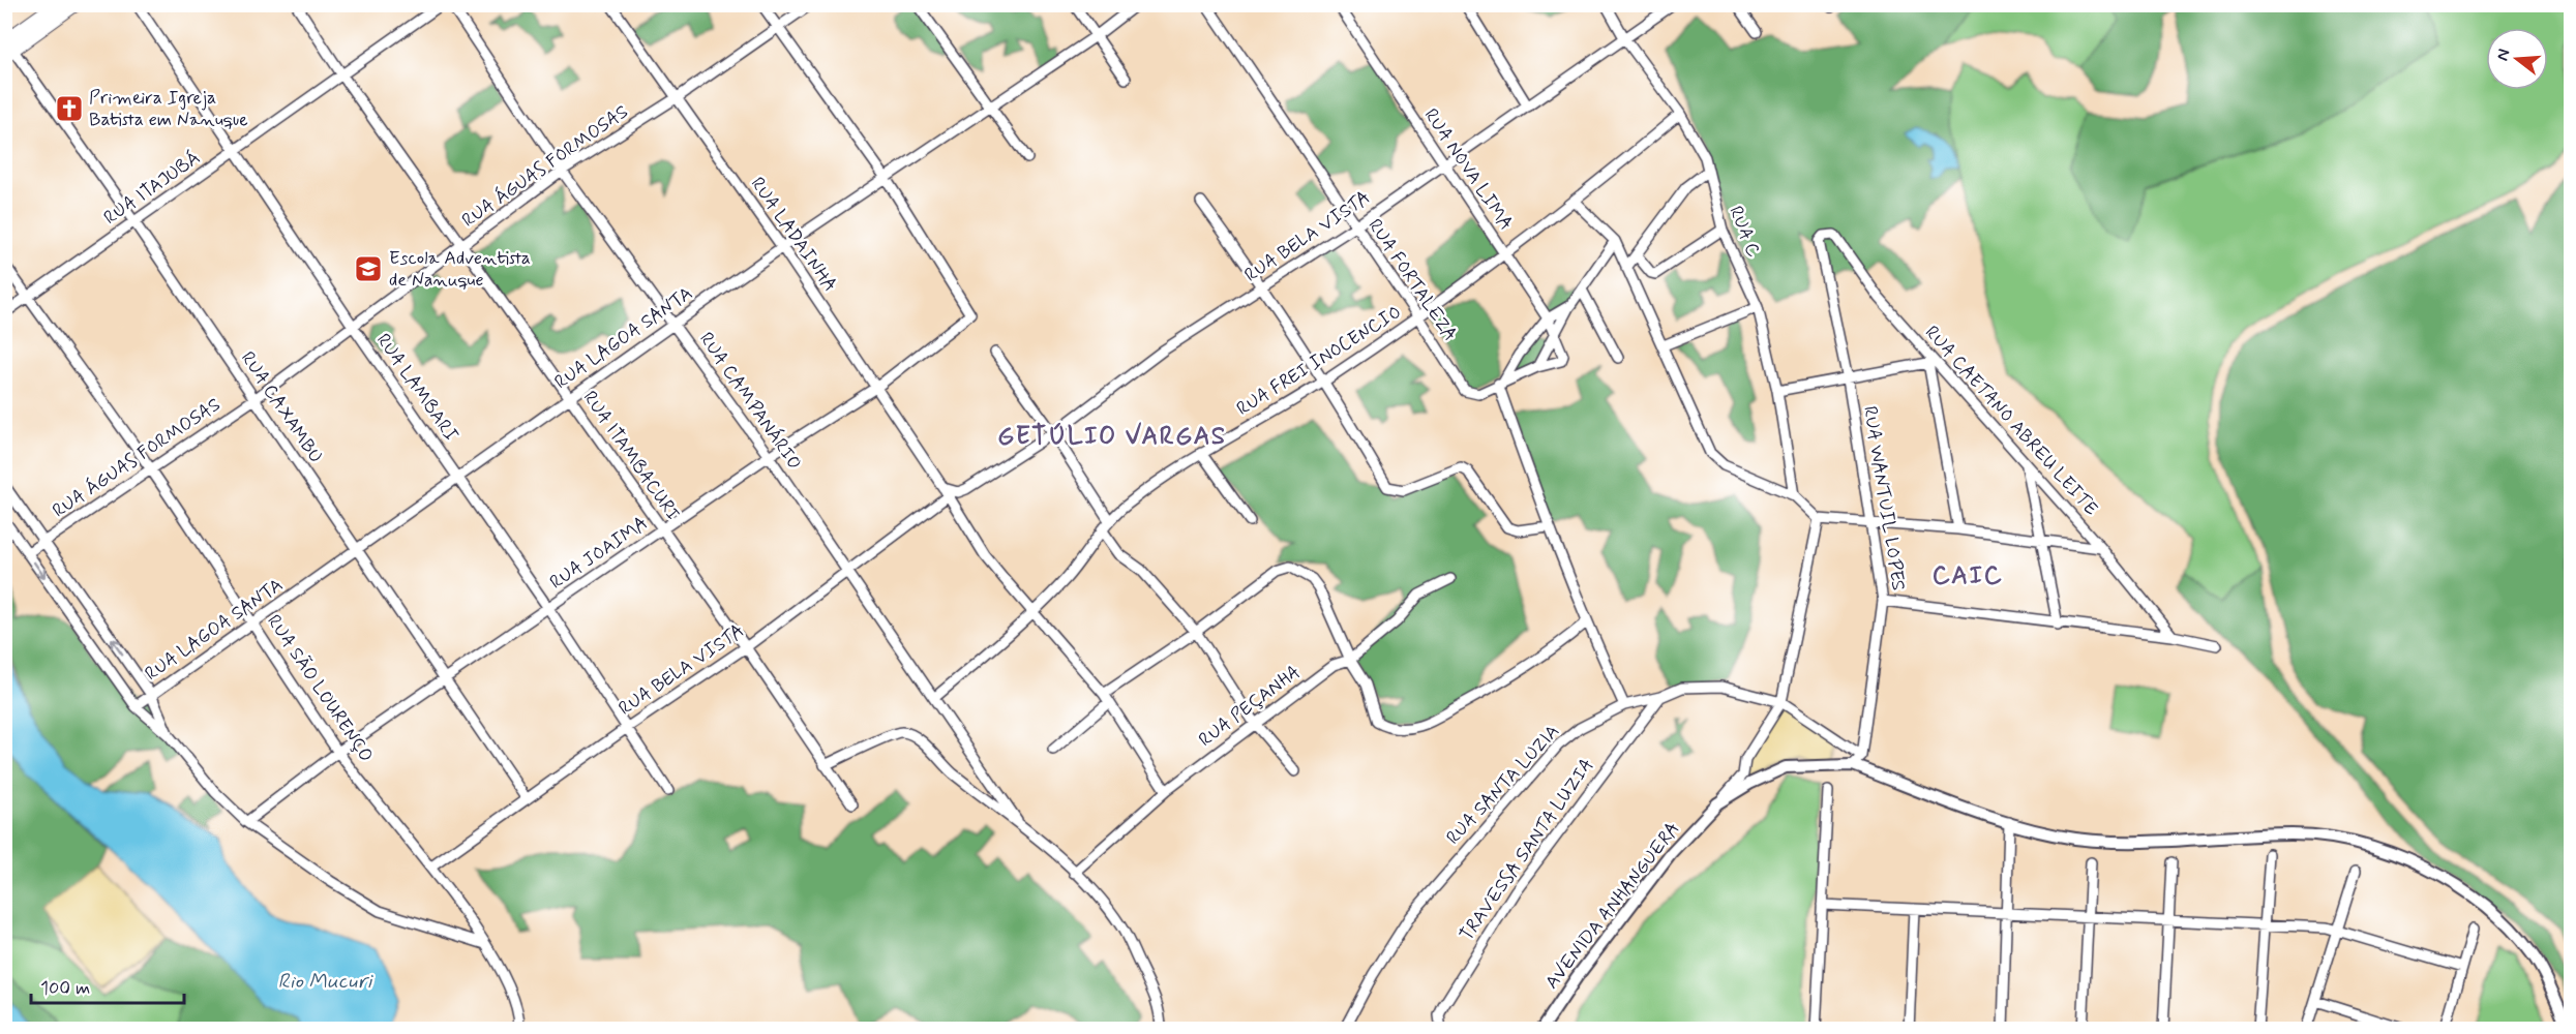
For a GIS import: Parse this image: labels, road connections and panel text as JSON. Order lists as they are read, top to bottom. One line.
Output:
{"streets":{"street":["RUA ÁGUAS FORMOSAS","RUA NOVA LIMA","RUA ITAJUBÁ","RUA C","RUA LADAINHA","RUA BELA VISTA","RUA FORTALEZA","RUA LAGOA SANTA","RUA FREI INOCENCIO","RUA LAMBARI","RUA CAMPANÁRIO","RUA CAXAMBU","RUA CAETANO ABREU LEITE","RUA ITAMBACURI","RUA WANTUIL LOPES","RUA JOAIMA","RUA SÃO LOURENÇO","RUA PEÇANHA","RUA SANTA LUZIA","TRAVESSA SANTA LUZIA","AVENIDA ANHANGUERA"]},"crossings":[["RUA ÁGUAS FORMOSAS","RUA LADAINHA"],["RUA ÁGUAS FORMOSAS","RUA LAMBARI"],["RUA ÁGUAS FORMOSAS","RUA CAMPANÁRIO"],["RUA ÁGUAS FORMOSAS","RUA CAXAMBU"],["RUA ÁGUAS FORMOSAS","RUA ITAMBACURI"],["RUA ÁGUAS FORMOSAS","RUA SÃO LOURENÇO"],["RUA NOVA LIMA","RUA BELA VISTA"],["RUA NOVA LIMA","RUA FORTALEZA"],["RUA NOVA LIMA","RUA FREI INOCENCIO"],["RUA ITAJUBÁ","RUA LAMBARI"],["RUA ITAJUBÁ","RUA CAXAMBU"],["RUA ITAJUBÁ","RUA ITAMBACURI"],["RUA ITAJUBÁ","RUA SÃO LOURENÇO"],["RUA C","RUA BELA VISTA"],["RUA C","RUA FREI INOCENCIO"],["RUA LADAINHA","RUA BELA VISTA"],["RUA LADAINHA","RUA LAGOA SANTA"],["RUA LADAINHA","RUA FREI INOCENCIO"],["RUA LADAINHA","RUA JOAIMA"],["RUA LADAINHA","RUA PEÇANHA"],["RUA BELA VISTA","RUA FORTALEZA"],["RUA BELA VISTA","RUA LAMBARI"],["RUA BELA VISTA","RUA CAMPANÁRIO"],["RUA BELA VISTA","RUA CAXAMBU"],["RUA BELA VISTA","RUA ITAMBACURI"],["RUA BELA VISTA","RUA SÃO LOURENÇO"],["RUA FORTALEZA","RUA FREI INOCENCIO"],["RUA LAGOA SANTA","RUA LAMBARI"],["RUA LAGOA SANTA","RUA CAMPANÁRIO"],["RUA LAGOA SANTA","RUA CAXAMBU"],["RUA LAGOA SANTA","RUA ITAMBACURI"],["RUA LAGOA SANTA","RUA JOAIMA"],["RUA LAGOA SANTA","RUA SÃO LOURENÇO"],["RUA FREI INOCENCIO","RUA CAMPANÁRIO"],["RUA LAMBARI","RUA JOAIMA"],["RUA CAMPANÁRIO","RUA ITAMBACURI"],["RUA CAMPANÁRIO","RUA JOAIMA"],["RUA CAMPANÁRIO","RUA PEÇANHA"],["RUA CAXAMBU","RUA JOAIMA"],["RUA CAETANO ABREU LEITE","RUA WANTUIL LOPES"],["RUA ITAMBACURI","RUA JOAIMA"],["RUA WANTUIL LOPES","RUA SANTA LUZIA"],["RUA JOAIMA","RUA SÃO LOURENÇO"],["RUA SANTA LUZIA","TRAVESSA SANTA LUZIA"]],"districts":["GETÚLIO VARGAS","CAIC"],"water":["Rio Mucuri"],"places":{"church":["Primeira Igreja Batista em Nanuque"],"school or university":["Escola Adventista de Nanuque"]},"scale_bar":"100 m","north":"left"}
